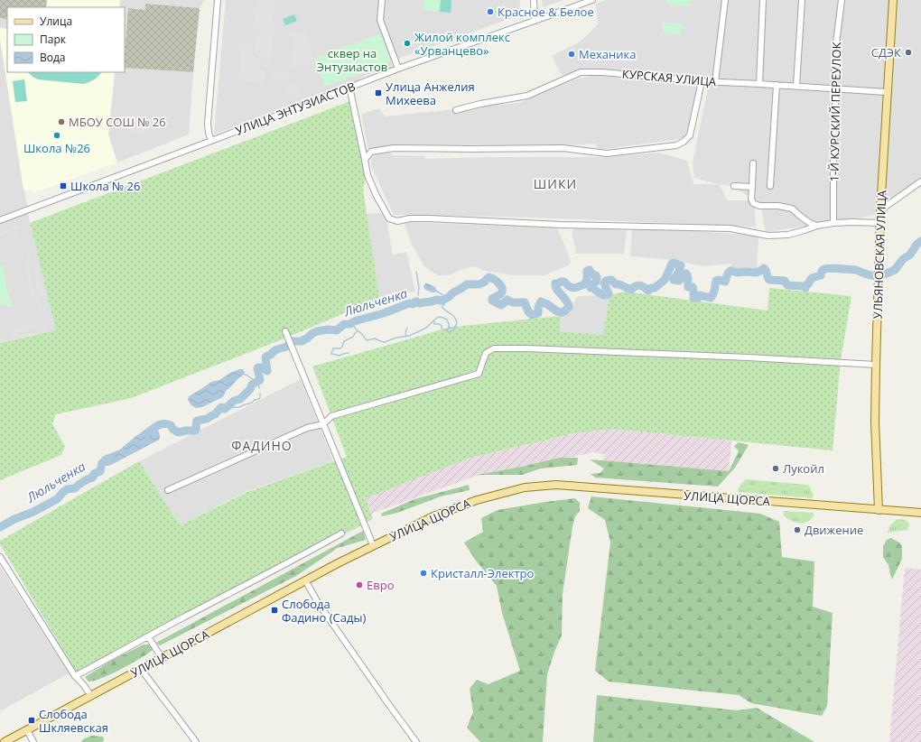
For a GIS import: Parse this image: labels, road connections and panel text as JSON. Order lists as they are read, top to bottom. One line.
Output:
{"streets":{"main road":["УЛЬЯНОВСКАЯ УЛИЦА","УЛИЦА ЩОРСА"],"street":["КУРСКАЯ УЛИЦА","УЛИЦА ЭНТУЗИАСТОВ","1-Й КУРСКИЙ ПЕРЕУЛОК"]},"crossings":[["КУРСКАЯ УЛИЦА","1-Й КУРСКИЙ ПЕРЕУЛОК"],["КУРСКАЯ УЛИЦА","УЛЬЯНОВСКАЯ УЛИЦА"],["УЛЬЯНОВСКАЯ УЛИЦА","УЛИЦА ЩОРСА"]],"districts":["ШИКИ","ФАДИНО"],"water":["Люльченка"],"parks":["сквер на Энтузиастов"],"places":{"other":["Красное & Белое","Жилой комплекс «Урванцево»","СДЭК","Механика","МБОУ СОШ № 26","Школа №26","Лукойл","Движение","Кристалл-Электро","Евро"],"transit":["Улица Анжелия Михеева","Школа № 26","Слобода Фадино (Сады)","Слобода Шкляевская"]},"legend":["Улица","Парк","Вода"]}
